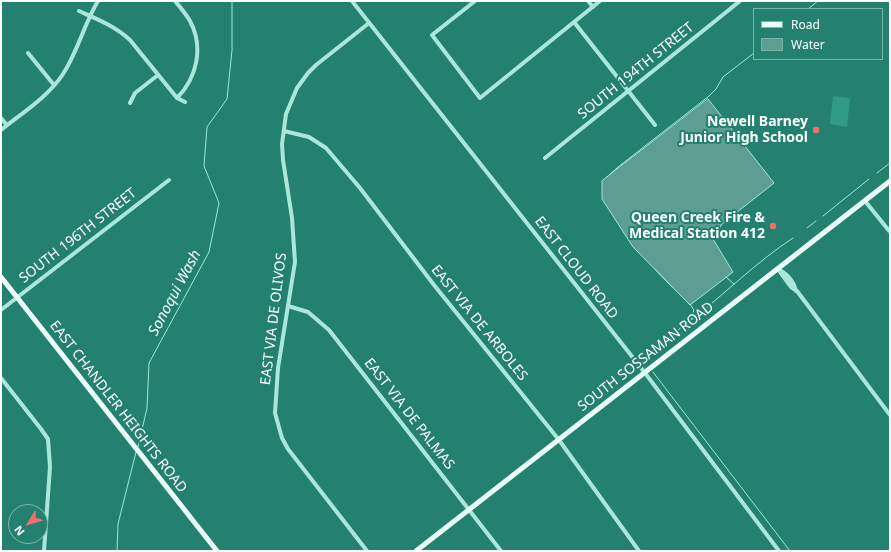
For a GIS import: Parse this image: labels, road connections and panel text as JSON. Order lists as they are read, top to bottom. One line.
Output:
{"streets":{"main road":["SOUTH SOSSAMAN ROAD","EAST CHANDLER HEIGHTS ROAD"],"street":["SOUTH 194TH STREET","SOUTH 196TH STREET","EAST CLOUD ROAD","EAST VIA DE OLIVOS","EAST VIA DE ARBOLES","EAST VIA DE PALMAS"]},"crossings":[["SOUTH 196TH STREET","EAST CHANDLER HEIGHTS ROAD"],["EAST CLOUD ROAD","EAST VIA DE OLIVOS"],["EAST CLOUD ROAD","SOUTH SOSSAMAN ROAD"],["EAST VIA DE OLIVOS","EAST VIA DE ARBOLES"],["EAST VIA DE OLIVOS","EAST VIA DE PALMAS"],["EAST VIA DE ARBOLES","SOUTH SOSSAMAN ROAD"],["SOUTH SOSSAMAN ROAD","EAST VIA DE PALMAS"]],"water":["Sonoqui Wash"],"places":["Newell Barney Junior High School","Queen Creek Fire & Medical Station 412"],"legend":["Road","Water"],"north":"bottom left"}
